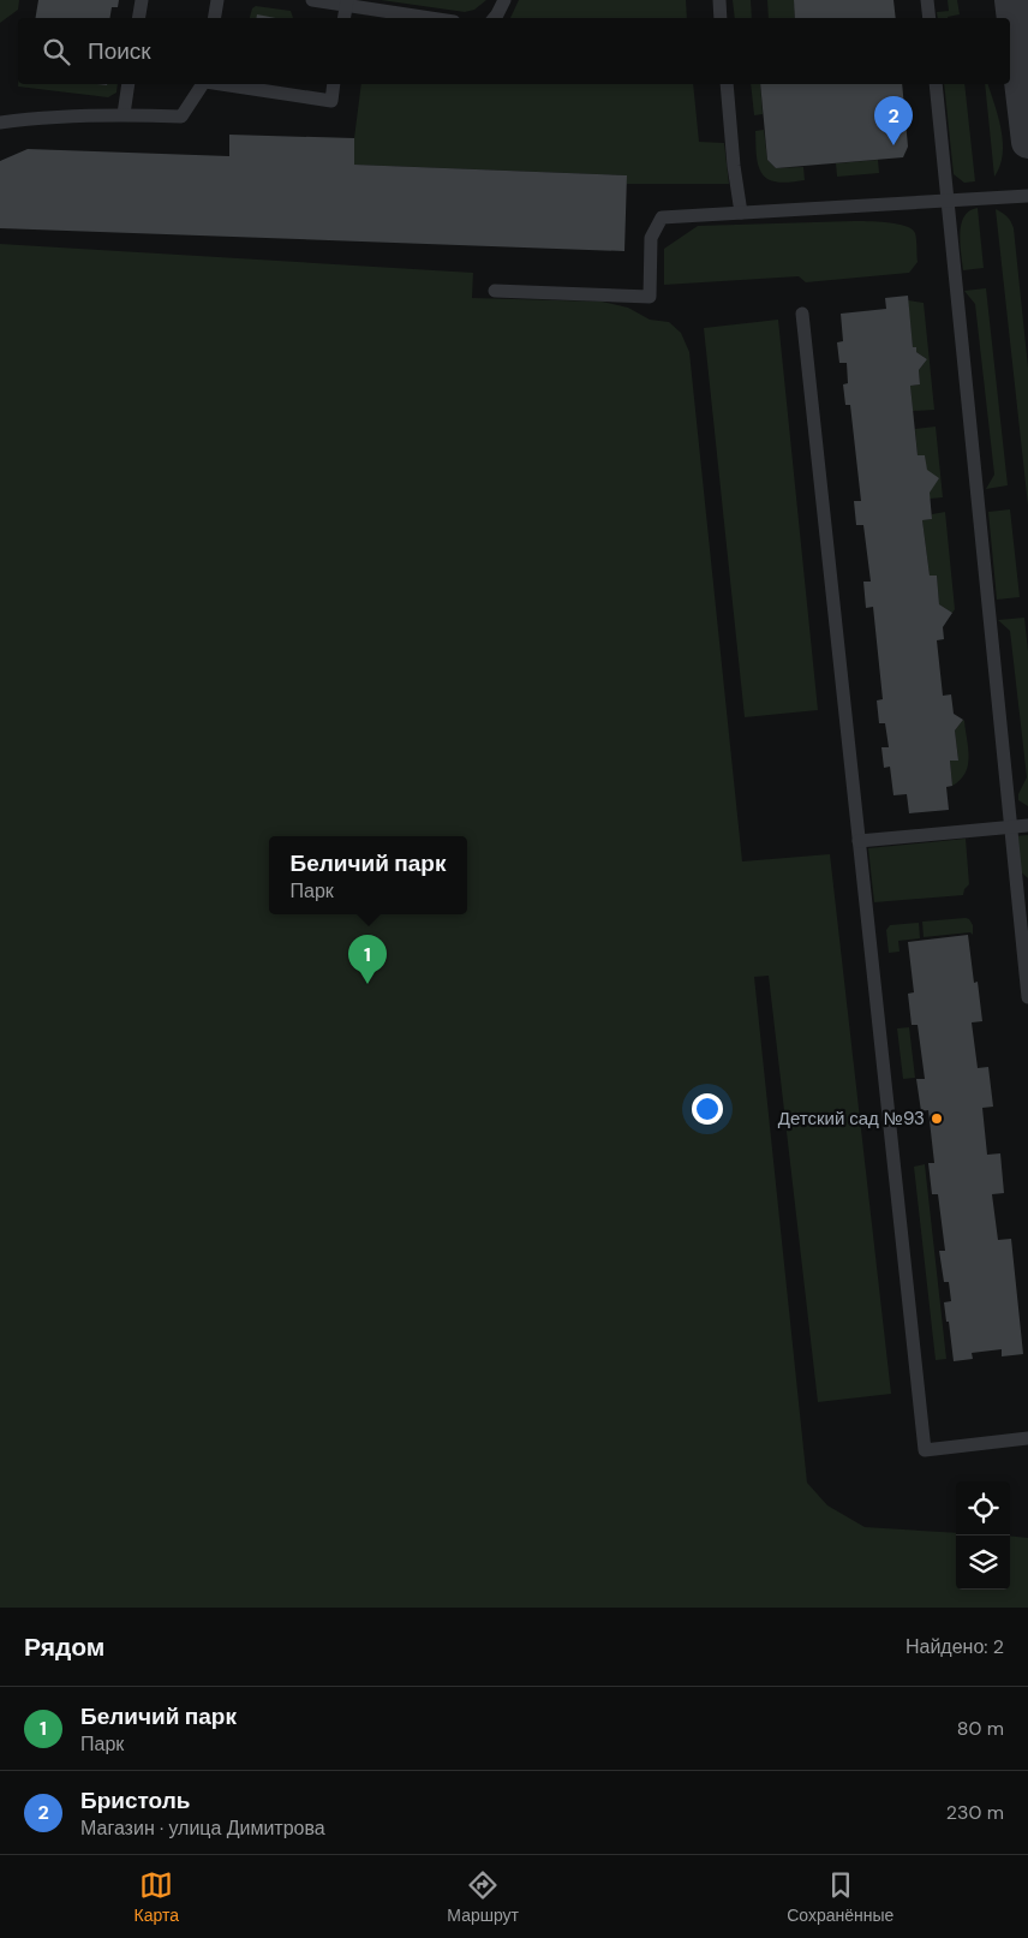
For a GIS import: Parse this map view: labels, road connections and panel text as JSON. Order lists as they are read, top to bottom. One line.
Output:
{"places":["Детский сад №93"],"page":{"search":"Поиск","pins":["2","1"],"popup":["Беличий парк","Парк"],"heading":["Рядом","Найдено: 2"],"list":[{"mark":"1","name":"Беличий парк","note":"Парк","value":"80 m"},{"mark":"2","name":"Бристоль","note":"Магазин · улица Димитрова","value":"230 m"}],"nav":["Карта","Маршрут","Сохранённые"]}}
